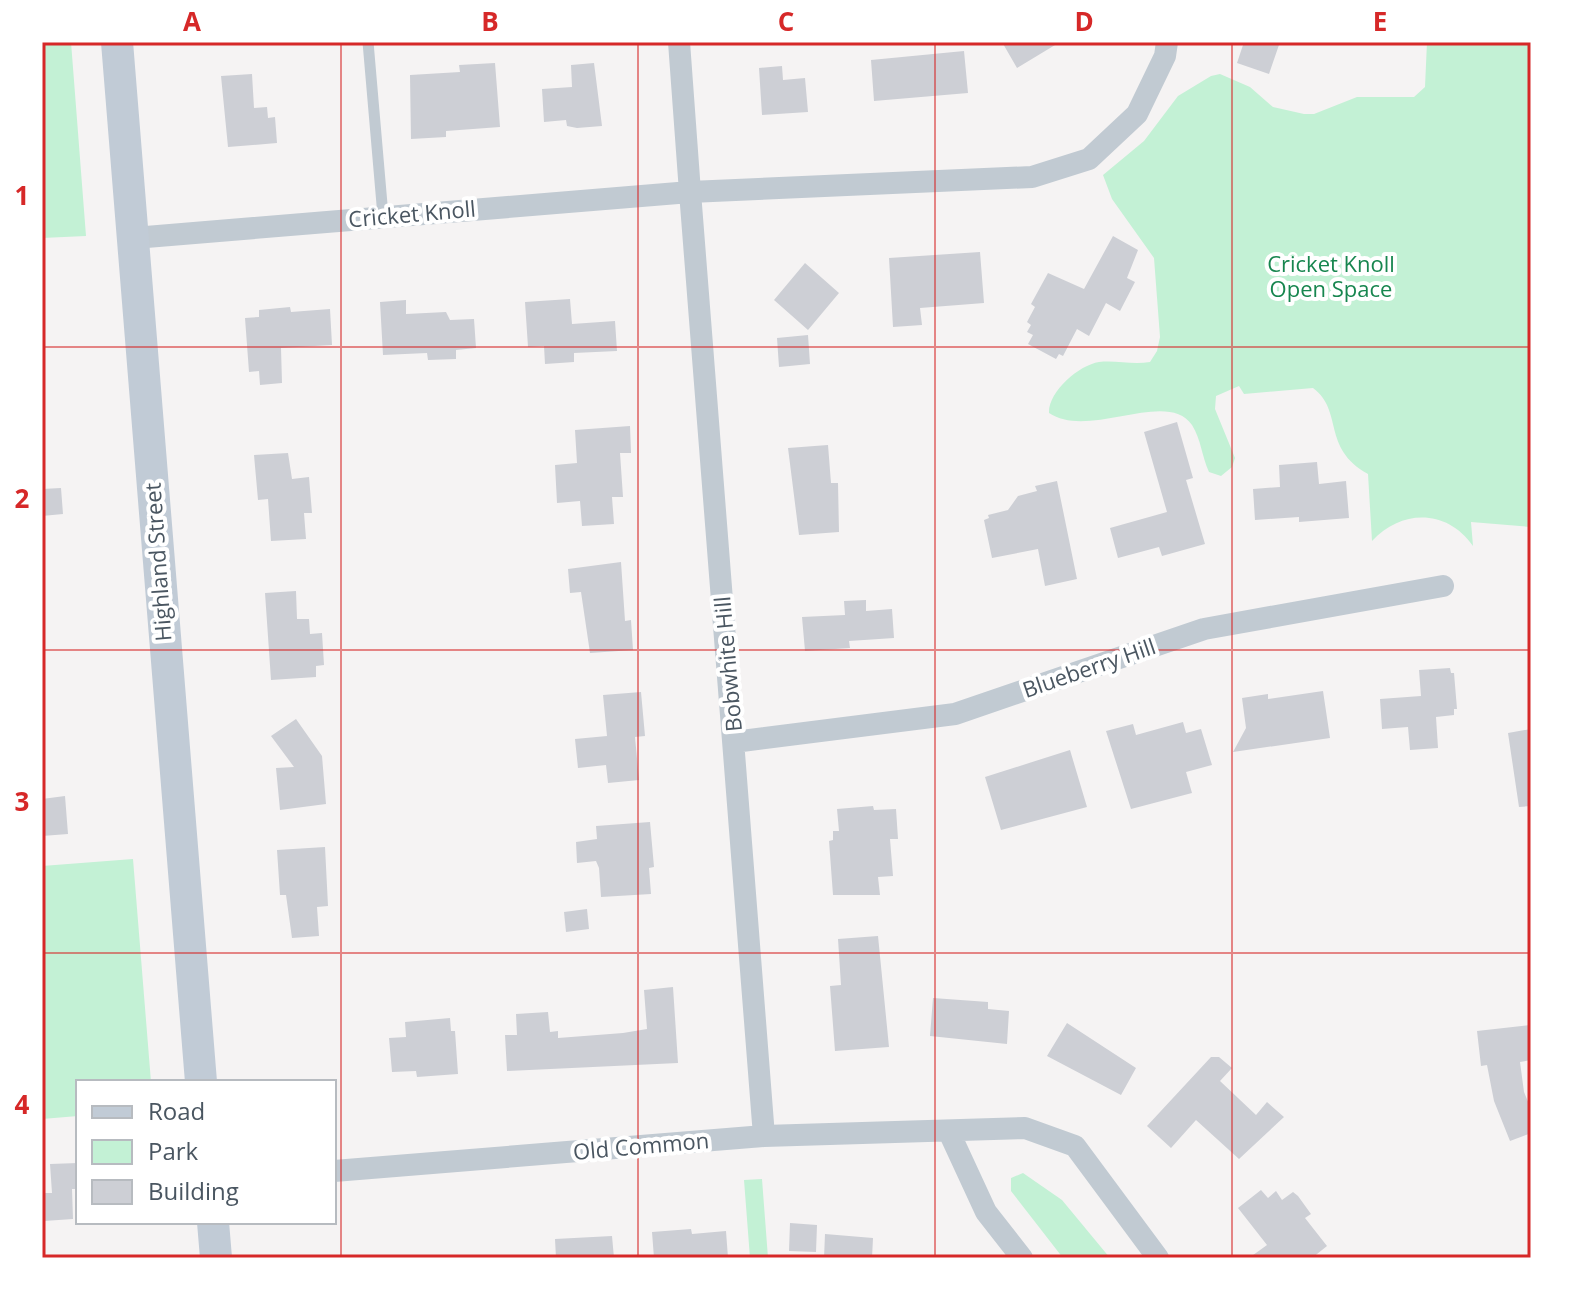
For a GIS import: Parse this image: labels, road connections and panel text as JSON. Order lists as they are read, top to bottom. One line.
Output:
{"streets":{"main road":["Highland Street"],"street":["Cricket Knoll","Bobwhite Hill","Blueberry Hill","Old Common"]},"crossings":[["Cricket Knoll","Highland Street"],["Cricket Knoll","Bobwhite Hill"],["Bobwhite Hill","Blueberry Hill"],["Bobwhite Hill","Old Common"]],"parks":["Cricket Knoll Open Space"],"legend":["Road","Park","Building"],"grid":{"columns":["A","B","C","D","E"],"rows":["1","2","3","4"]}}
